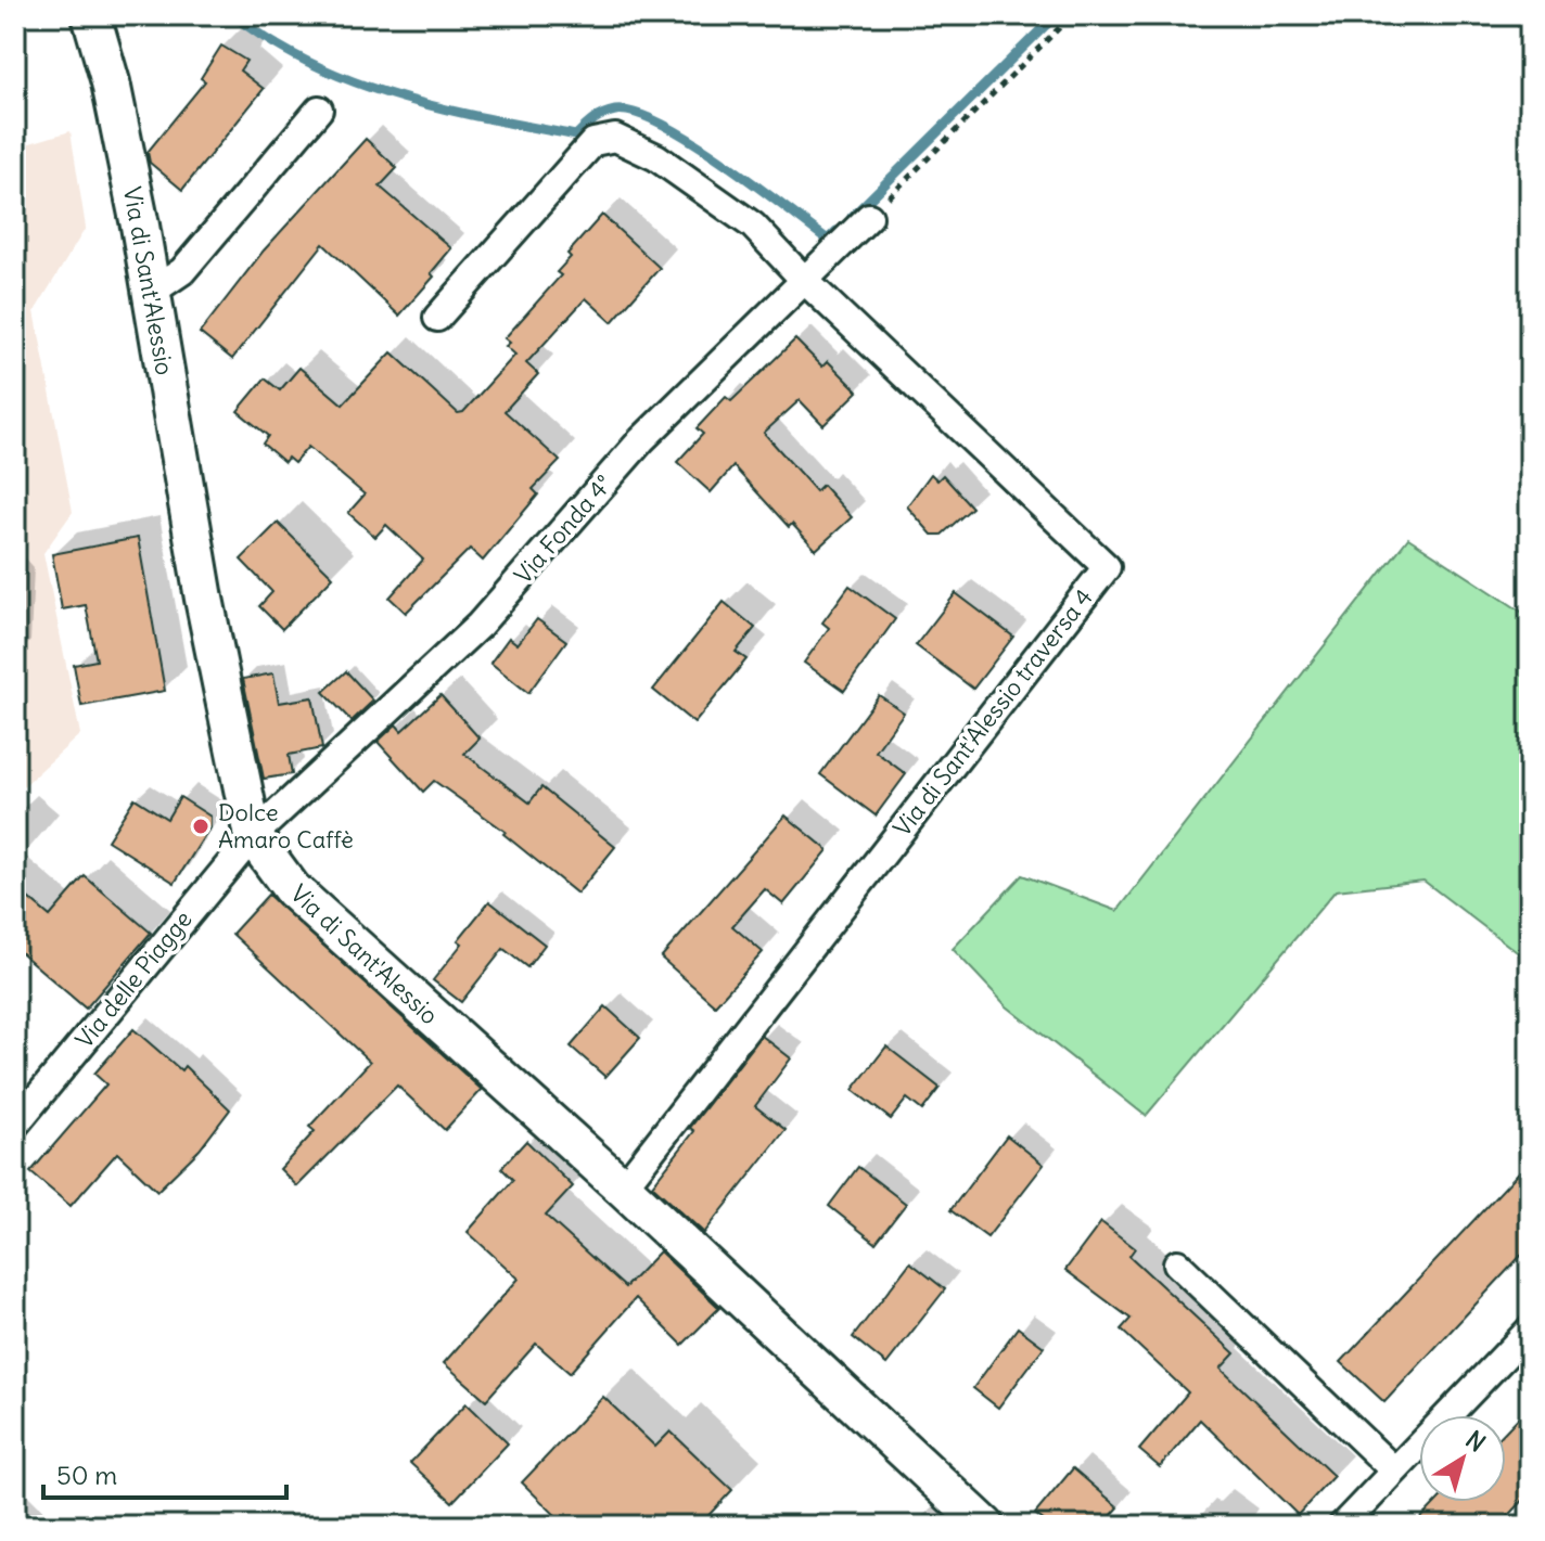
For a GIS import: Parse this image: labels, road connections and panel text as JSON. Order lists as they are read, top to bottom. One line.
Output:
{"streets":{"street":["Via di Sant'Alessio","Via Fonda 4°","Via di Sant'Alessio traversa 4","Via delle Piagge"]},"crossings":[["Via di Sant'Alessio","Via Fonda 4°"],["Via di Sant'Alessio","Via di Sant'Alessio traversa 4"],["Via di Sant'Alessio","Via delle Piagge"],["Via Fonda 4°","Via di Sant'Alessio traversa 4"],["Via Fonda 4°","Via delle Piagge"]],"places":["Dolce Amaro Caffè"],"scale_bar":"50 m","north":"top right"}
